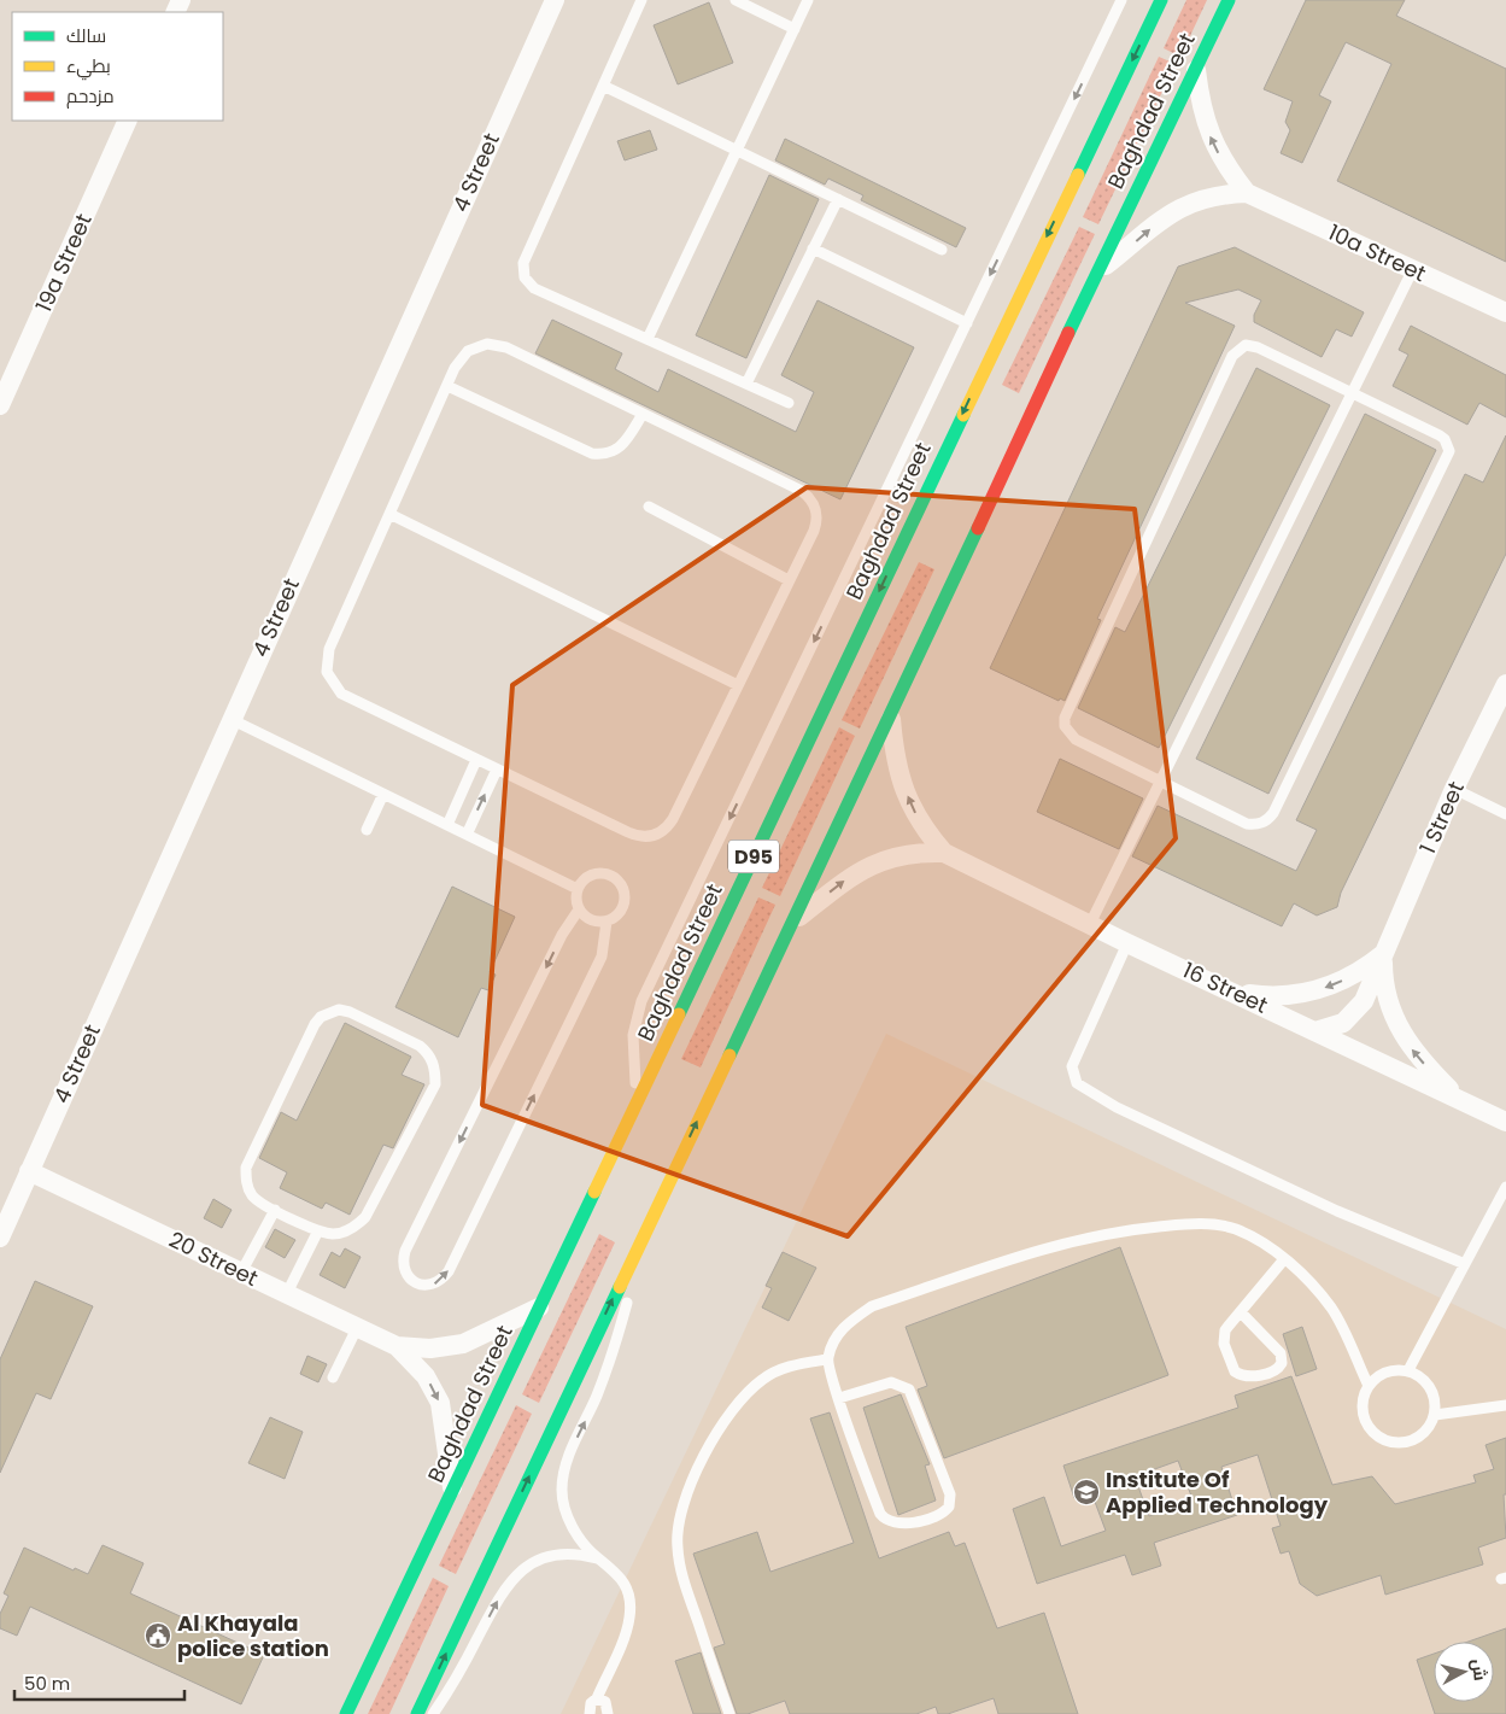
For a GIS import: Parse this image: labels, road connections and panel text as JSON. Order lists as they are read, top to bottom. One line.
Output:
{"streets":{"main road":["Baghdad Street","D95"],"street":["4 Street","10a Street","19a Street","1 Street","16 Street","20 Street"]},"crossings":[["Baghdad Street","16 Street"],["Baghdad Street","20 Street"],["4 Street","20 Street"],["1 Street","16 Street"]],"places":{"school or university":["Institute Of Applied Technology"],"public building":["Al Khayala police station"]},"legend":["سالك","بطيء","مزدحم"],"scale_bar":"50 m","north":"right"}
